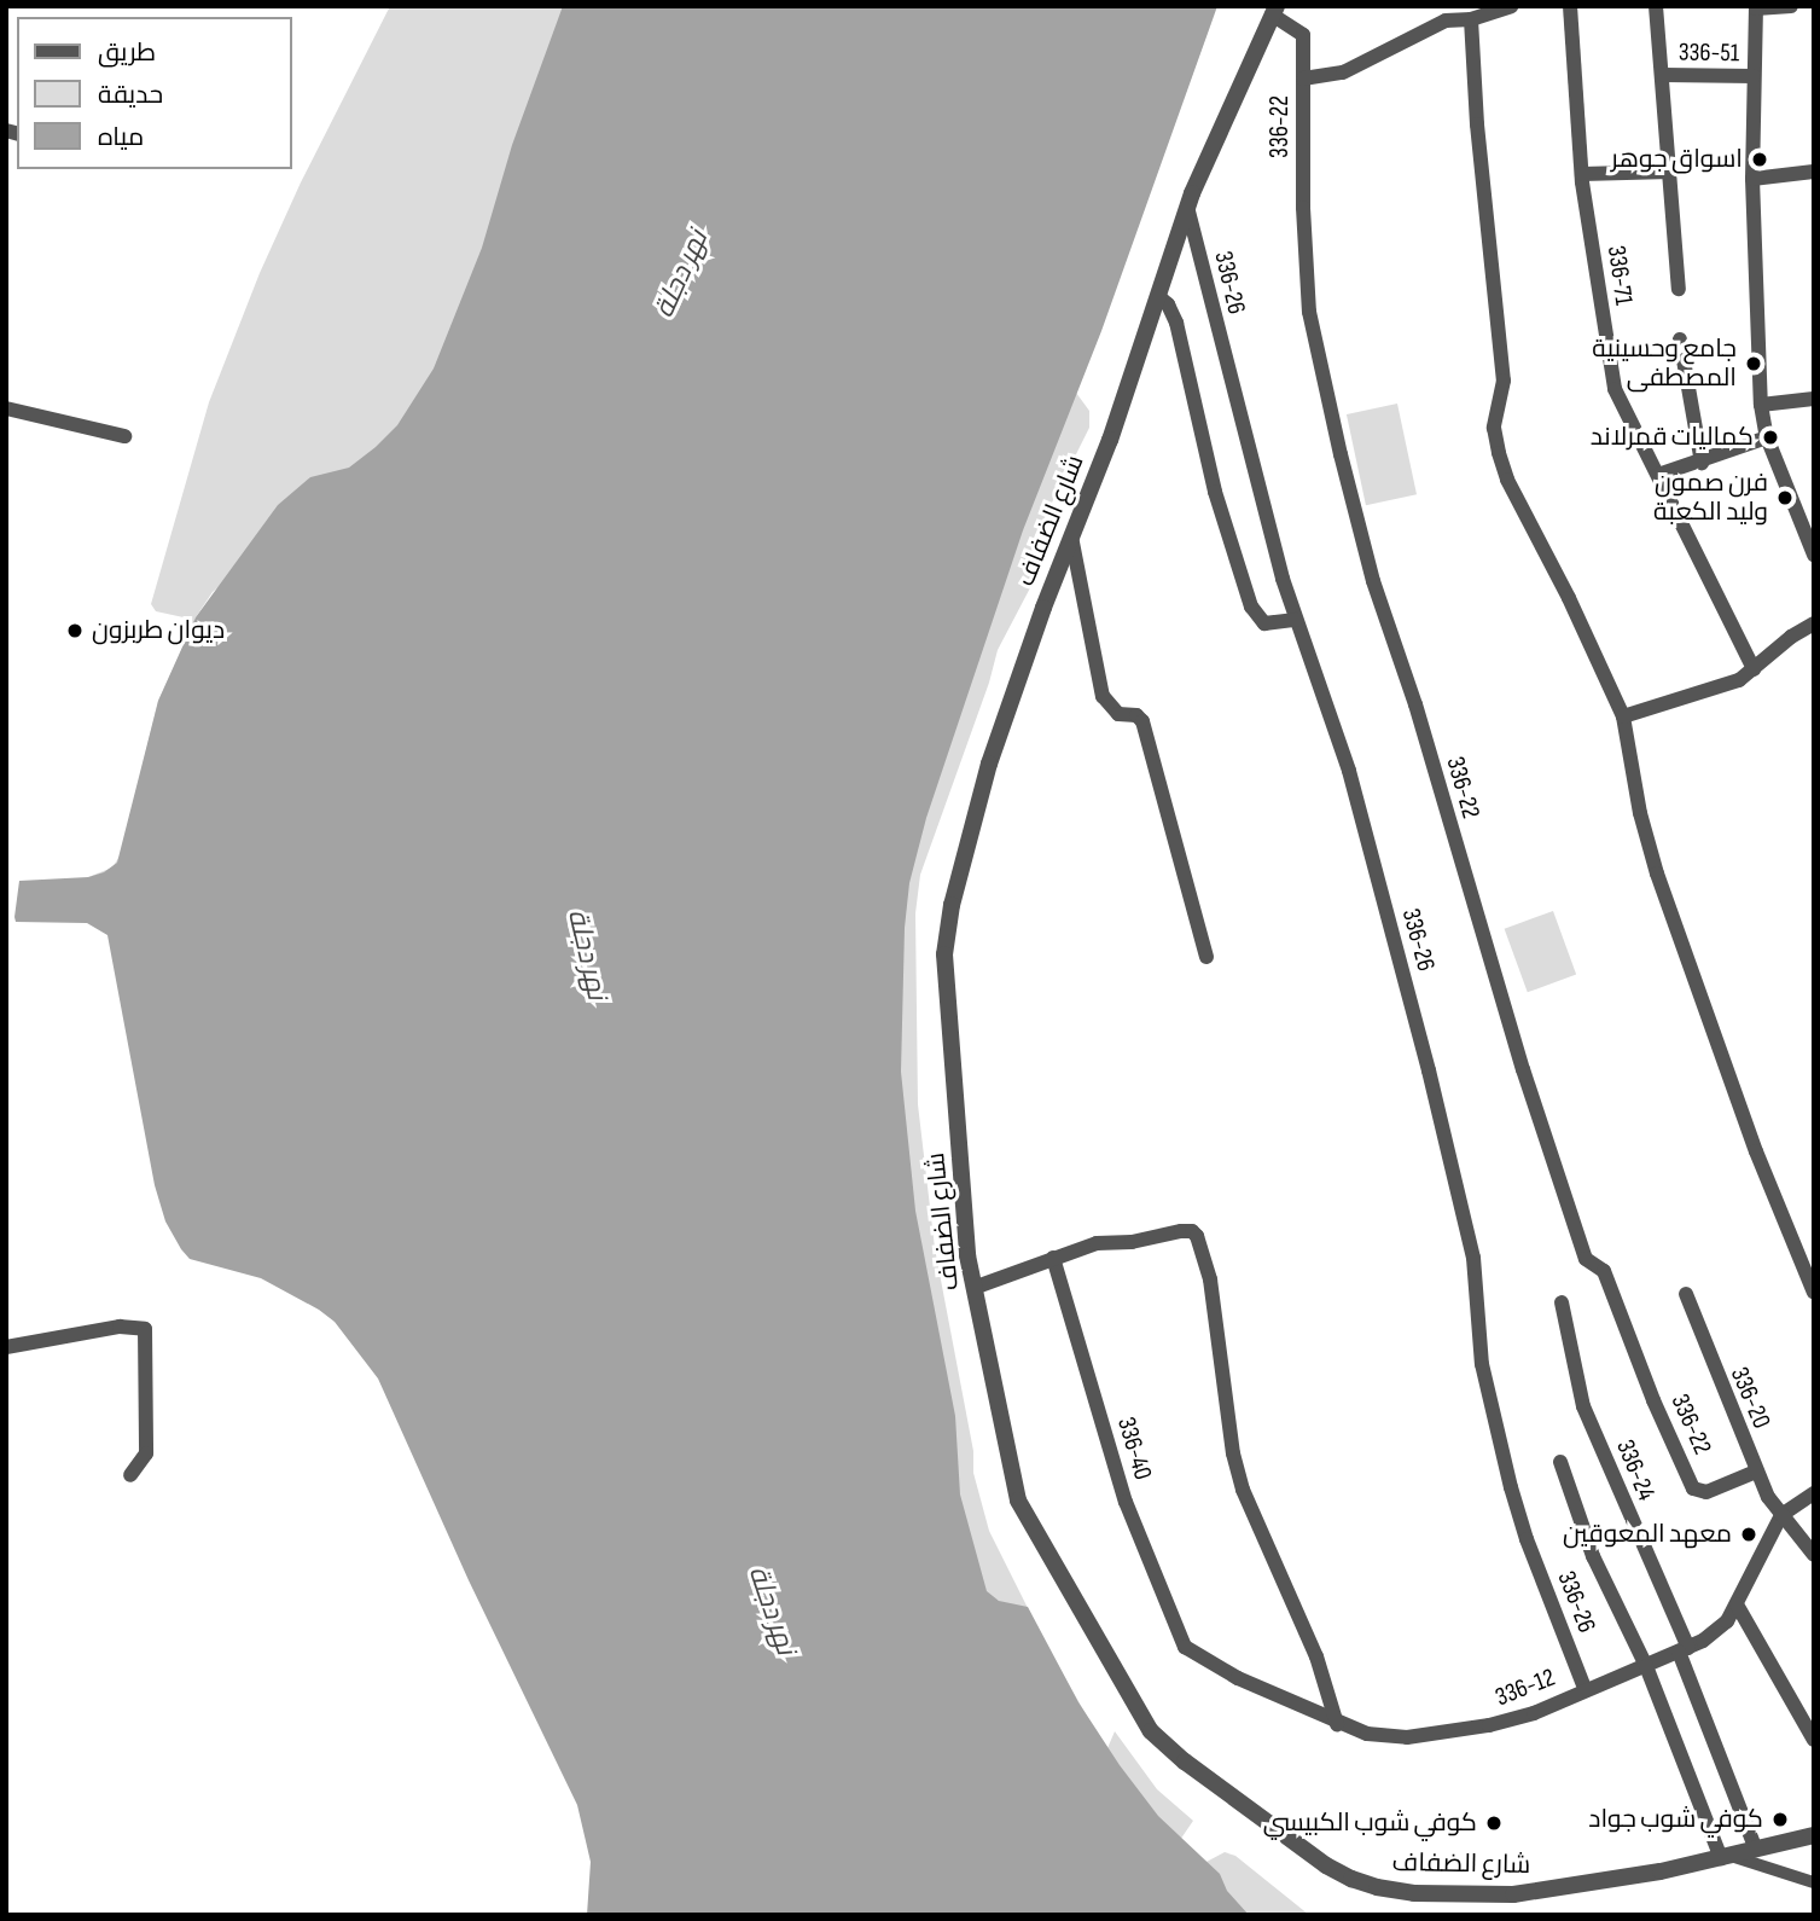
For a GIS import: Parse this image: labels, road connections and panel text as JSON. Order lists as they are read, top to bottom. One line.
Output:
{"streets":{"street":["336-51","336-22","336-71","336-26","شارع الضفاف","336-20","336-40","336-24","336-12"]},"crossings":[["336-22","شارع الضفاف"],["336-22","336-20"],["336-26","شارع الضفاف"],["336-26","336-12"],["شارع الضفاف","336-24"],["336-20","336-12"],["336-40","336-12"],["336-24","336-12"]],"water":["نهر دجلة"],"places":["اسواق جوهر","جامع وحسينية المصطفى","كماليات قمرلاند","فرن صمون وليد الكعبة","ديوان طربزون","معهد المعوقين","كوفي شوب جواد","كوفي شوب الكبيسي"],"legend":["طريق","حديقة","مياه"]}
